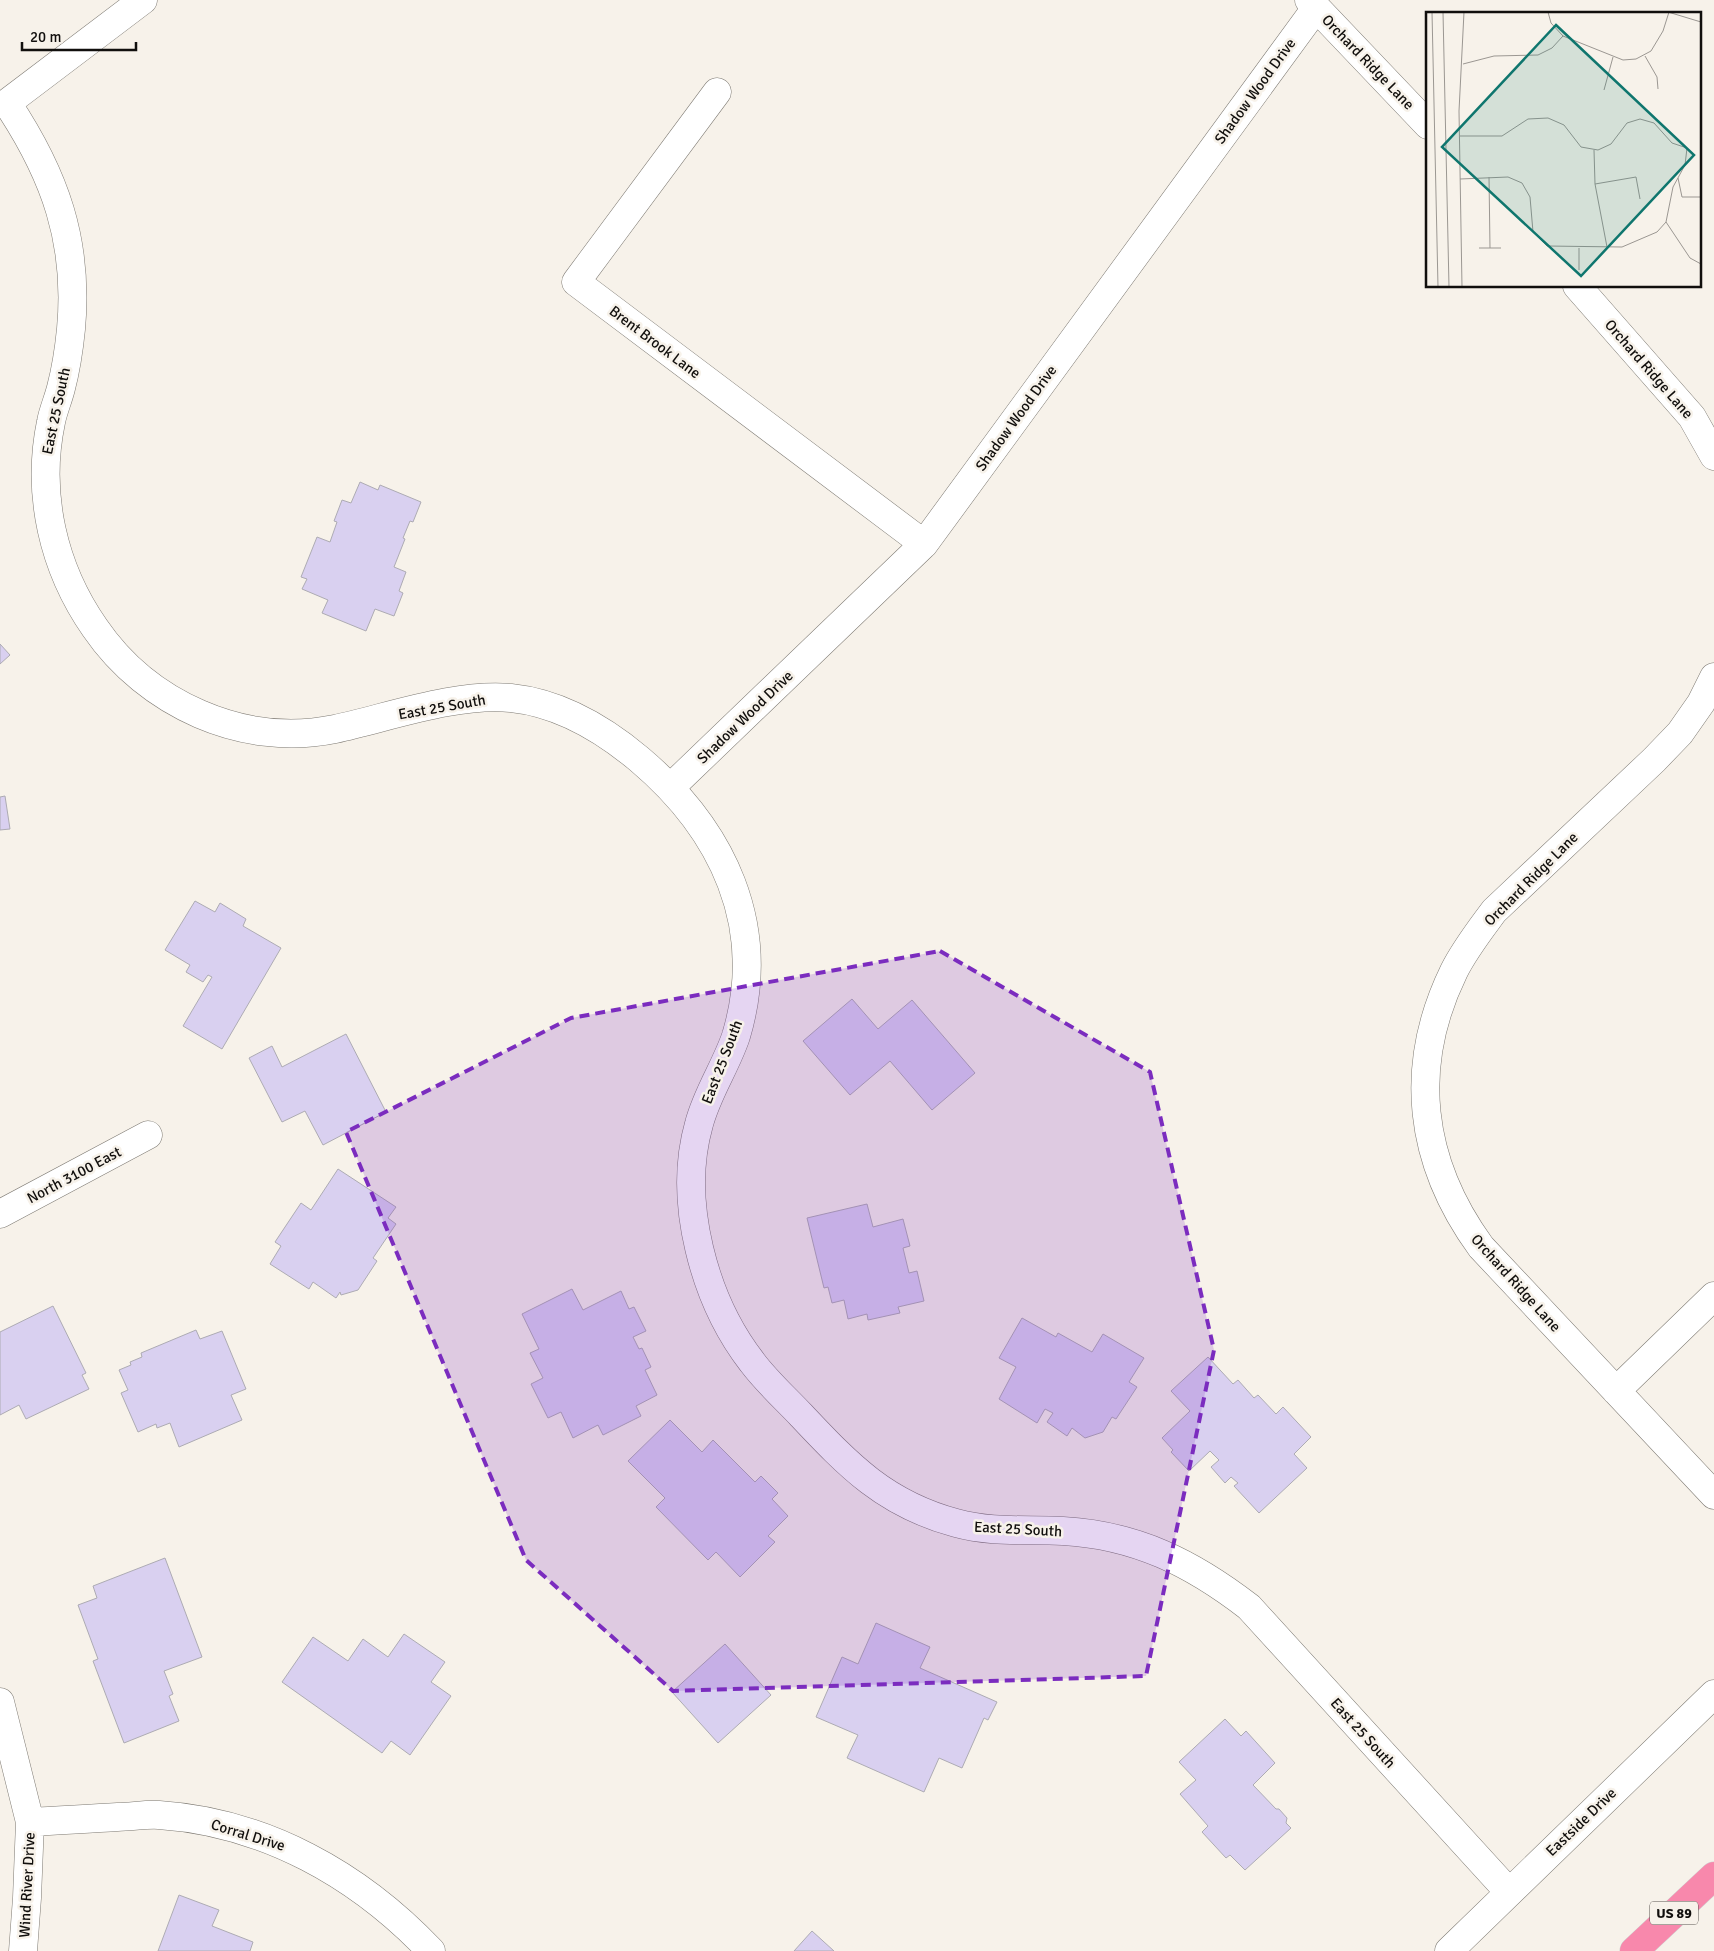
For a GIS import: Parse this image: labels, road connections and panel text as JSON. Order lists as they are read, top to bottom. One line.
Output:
{"streets":{"highway":["US 89"],"street":["Orchard Ridge Lane","Shadow Wood Drive","Brent Brook Lane","East 25 South","North 3100 East","Eastside Drive","Corral Drive","Wind River Drive"]},"crossings":[["Orchard Ridge Lane","Shadow Wood Drive"],["Shadow Wood Drive","Brent Brook Lane"],["Shadow Wood Drive","East 25 South"],["East 25 South","Eastside Drive"],["Corral Drive","Wind River Drive"]],"scale_bar":"20 m"}
